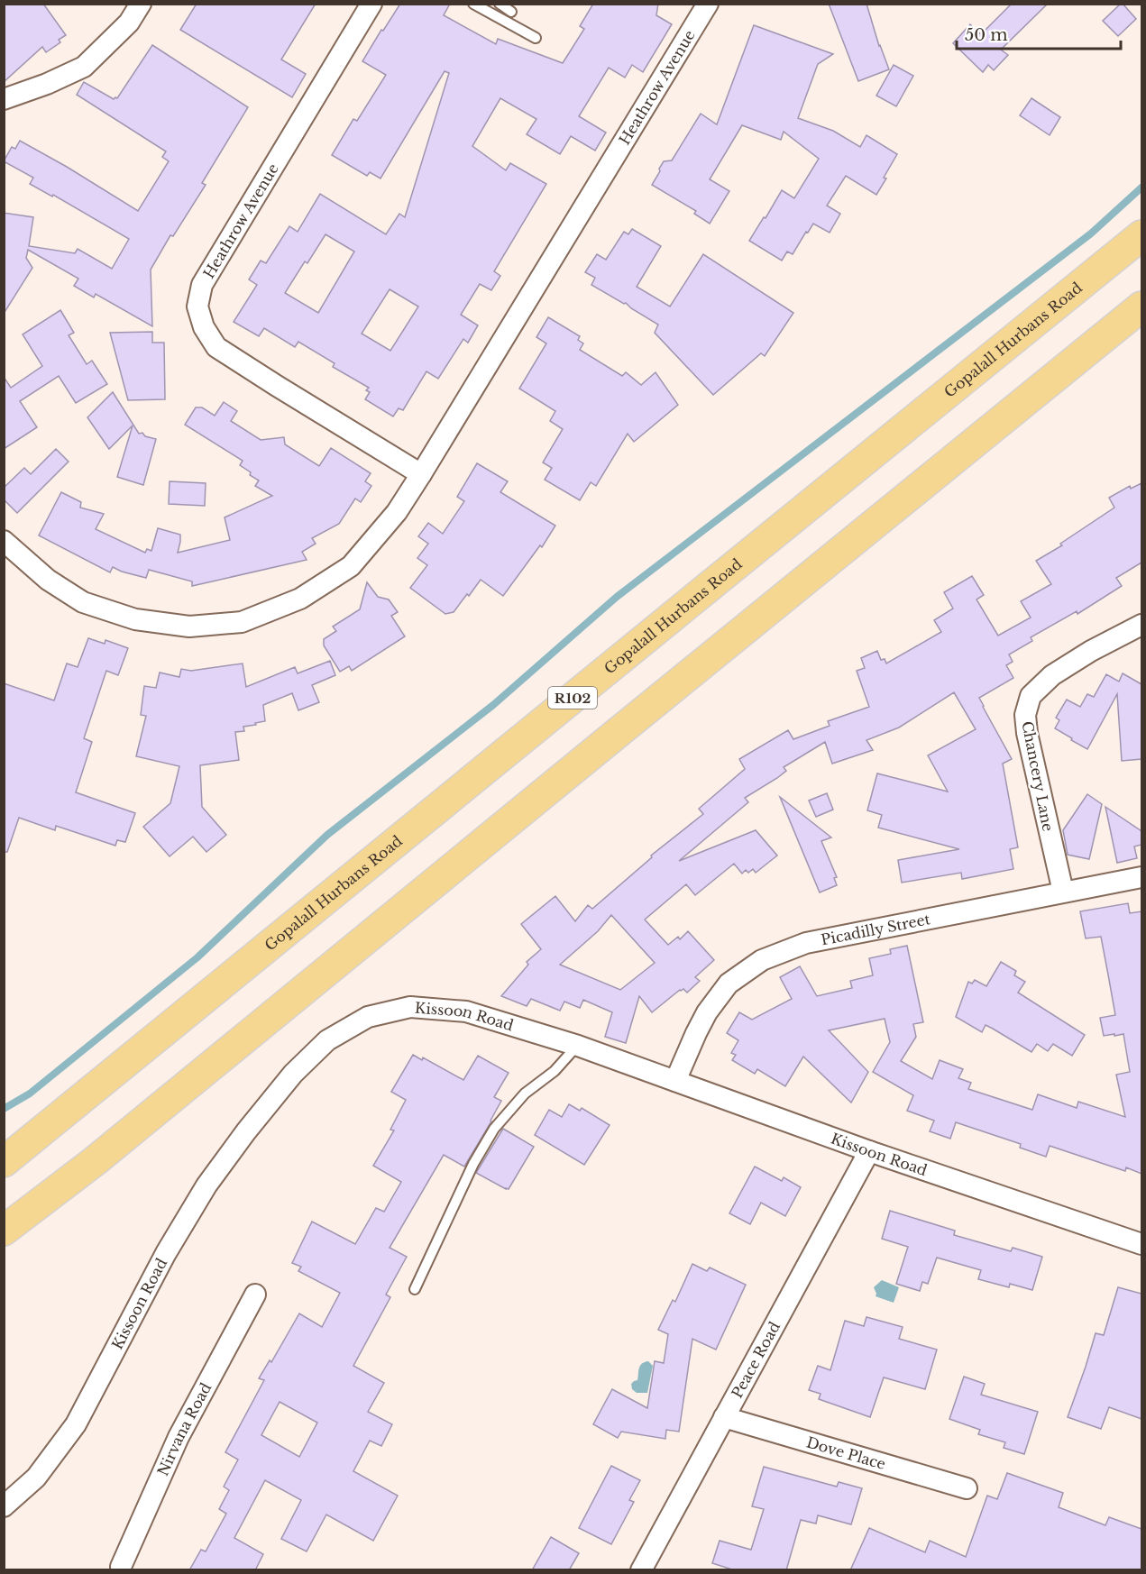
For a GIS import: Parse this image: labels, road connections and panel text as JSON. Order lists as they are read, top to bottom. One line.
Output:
{"streets":{"main road":["Gopalall Hurbans Road","R102"],"street":["Heathrow Avenue","Chancery Lane","Picadilly Street","Kissoon Road","Peace Road","Nirvana Road","Dove Place"]},"crossings":[["Chancery Lane","Picadilly Street"],["Picadilly Street","Kissoon Road"],["Kissoon Road","Peace Road"],["Peace Road","Dove Place"]],"scale_bar":"50 m"}
